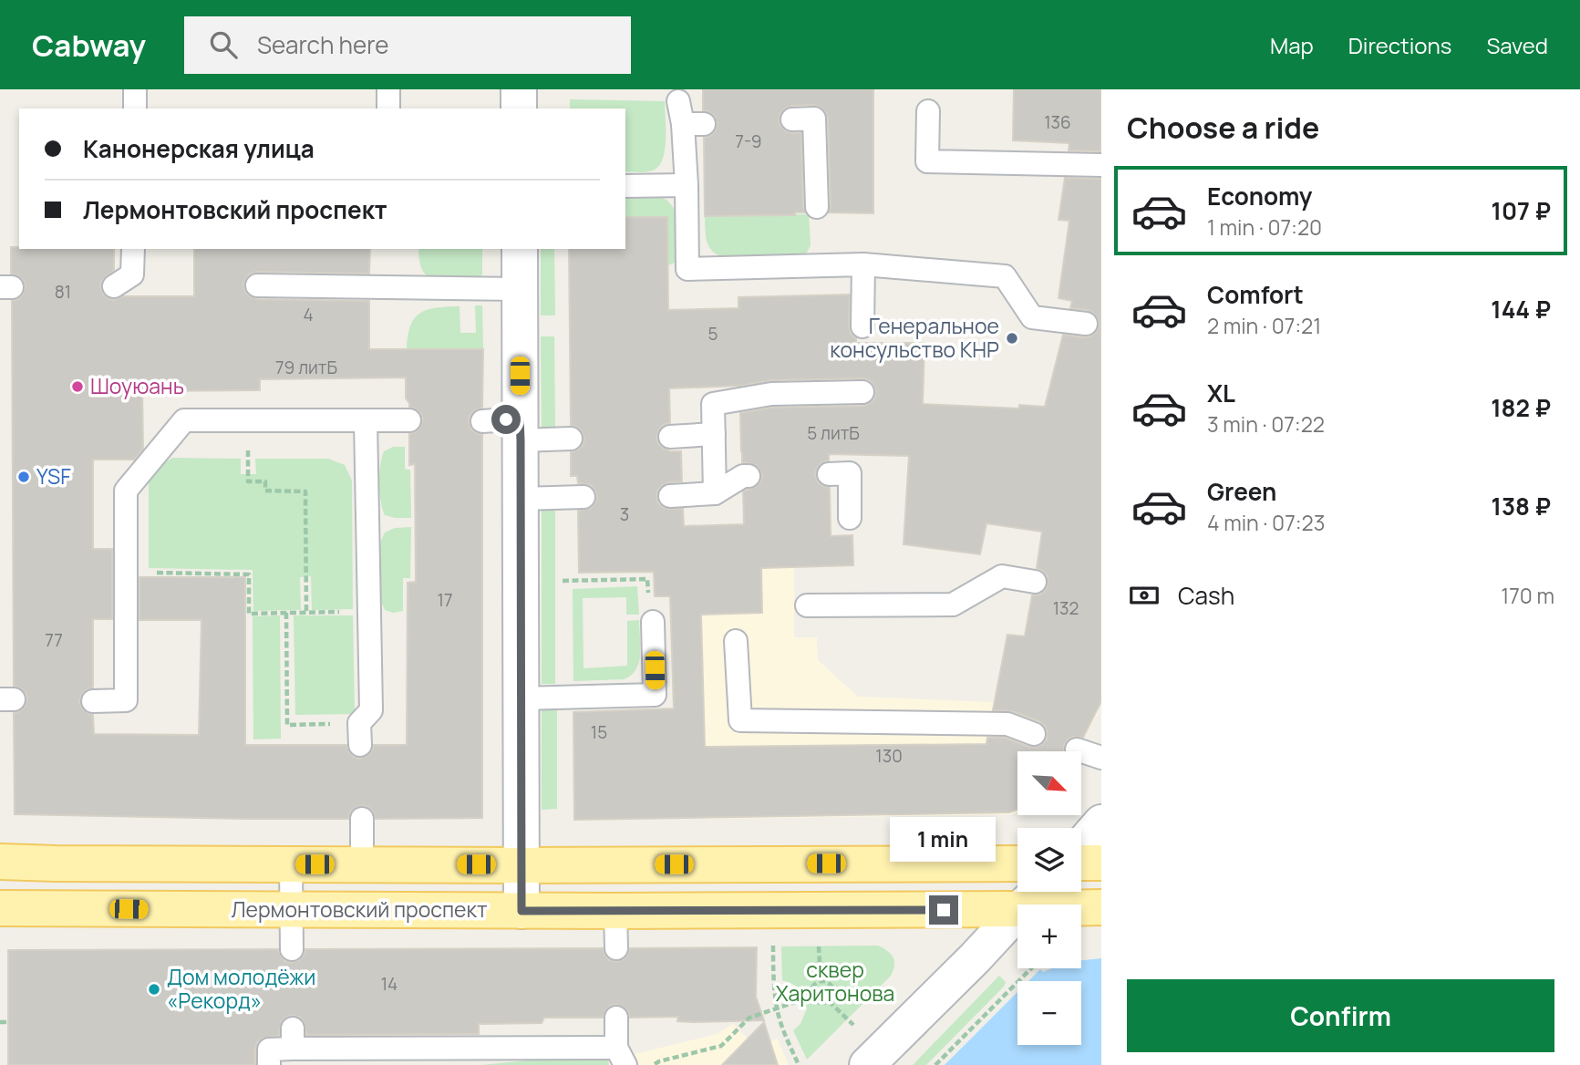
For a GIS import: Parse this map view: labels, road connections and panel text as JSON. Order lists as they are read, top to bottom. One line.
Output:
{"streets":{"main road":["Лермонтовский проспект"]},"parks":["сквер Харитонова"],"places":["Генеральное консульство КНР","Шоуюань","YSF","Дом молодёжи «Рекорд»"],"house_numbers":["136","7-9","81","4","5","79 литБ","5 литБ","3","17","132","77","15","130","14"],"north":"bottom right","page":{"header":"Cabway","search":"Search here","nav":["Map","Directions","Saved"],"heading":"Choose a ride","banner":["Канонерская улица","Лермонтовский проспект"],"list":[{"name":"Economy","note":"1 min · 07:20","value":"107 ₽"},{"name":"Comfort","note":"2 min · 07:21","value":"144 ₽"},{"name":"XL","note":"3 min · 07:22","value":"182 ₽"},{"name":"Green","note":"4 min · 07:23","value":"138 ₽"}],"pay":["Cash","170 m"],"map_buttons":["+","−"],"bubble":"1 min","buttons":"Confirm"}}
